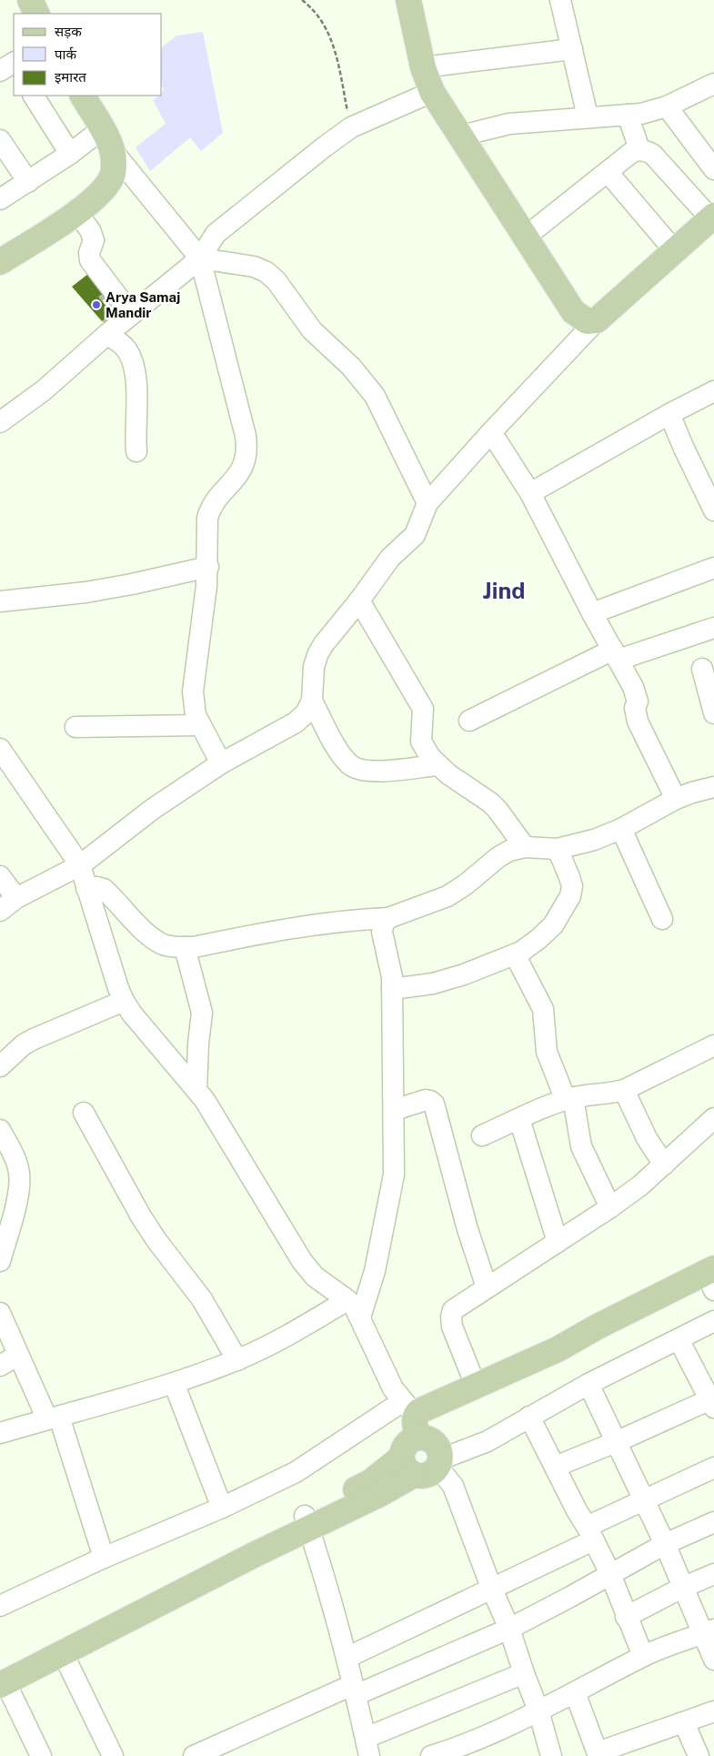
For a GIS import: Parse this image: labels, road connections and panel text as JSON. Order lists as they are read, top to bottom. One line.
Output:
{"districts":["Jind"],"places":["Arya Samaj Mandir"],"legend":["सड़क","पार्क","इमारत"]}
